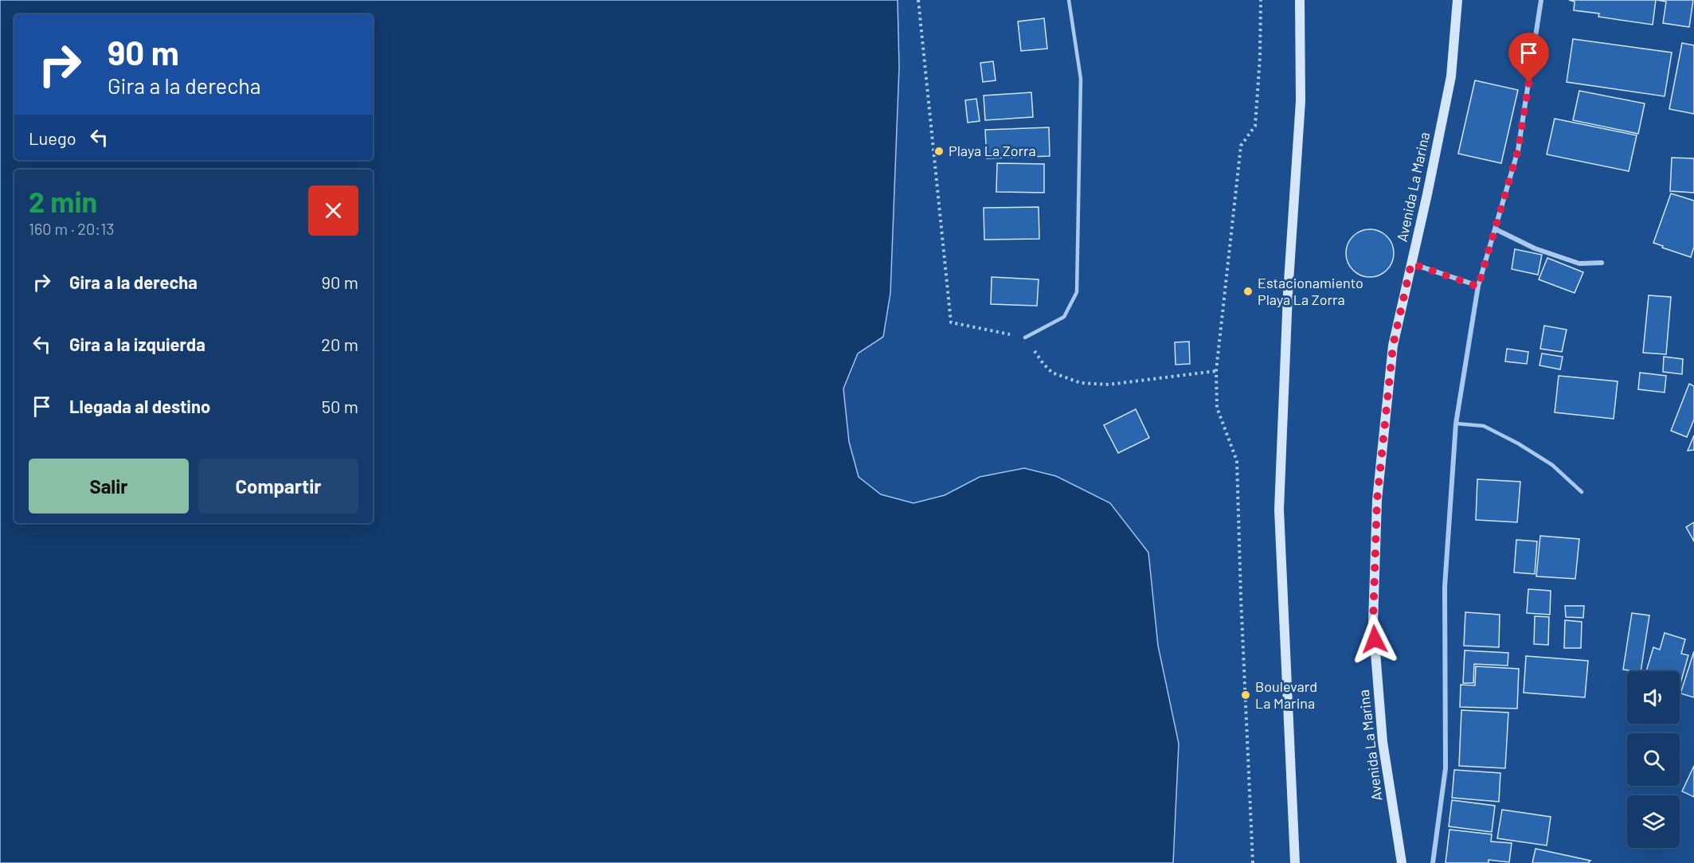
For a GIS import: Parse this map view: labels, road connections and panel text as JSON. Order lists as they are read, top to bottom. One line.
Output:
{"streets":{"main road":["Avenida La Marina"]},"places":["Playa La Zorra","Estacionamiento Playa La Zorra","Boulevard La Marina"],"page":{"turn":["90 m","Gira a la derecha"],"then":"Luego","heading":["2 min","160 m · 20:13"],"list":[{"name":"Gira a la derecha","value":"90 m"},{"name":"Gira a la izquierda","value":"20 m"},{"name":"Llegada al destino","value":"50 m"}],"buttons":["Salir","Compartir"]}}
